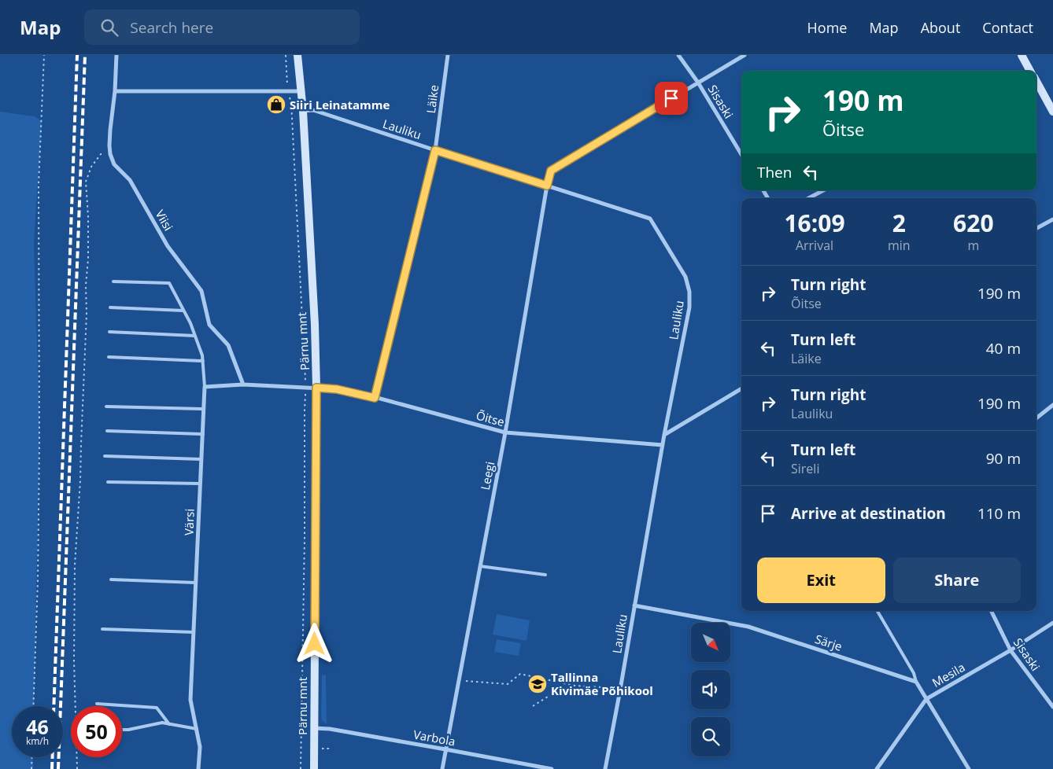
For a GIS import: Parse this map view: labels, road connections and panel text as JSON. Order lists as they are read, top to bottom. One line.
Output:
{"streets":{"main road":["Pärnu mnt"],"street":["Läike","Sisaski","Lauliku","Viisi","Õitse","Leegi","Värsi","Särje","Mesila","Varbola"]},"crossings":[["Läike","Lauliku"],["Läike","Õitse"],["Sisaski","Leegi"],["Sisaski","Mesila"],["Lauliku","Pärnu mnt"],["Lauliku","Õitse"],["Lauliku","Leegi"],["Lauliku","Särje"],["Pärnu mnt","Õitse"],["Pärnu mnt","Varbola"],["Õitse","Leegi"],["Leegi","Varbola"]],"places":{"shop":["Siiri Leinatamme"],"school or university":["Tallinna Kivimäe Põhikool"]},"north":"bottom right","page":{"header":"Map","search":"Search here","nav":["Home","Map","About","Contact"],"turn":["190 m","Õitse"],"then":"Then","eta":["16:09","Arrival","2","min","620","m"],"list":[{"name":"Turn right","note":"Õitse","value":"190 m"},{"name":"Turn left","note":"Läike","value":"40 m"},{"name":"Turn right","note":"Lauliku","value":"190 m"},{"name":"Turn left","note":"Sireli","value":"90 m"},{"name":"Arrive at destination","value":"110 m"}],"buttons":["Exit","Share"],"speed":"46 km/h","limit":"50"}}
